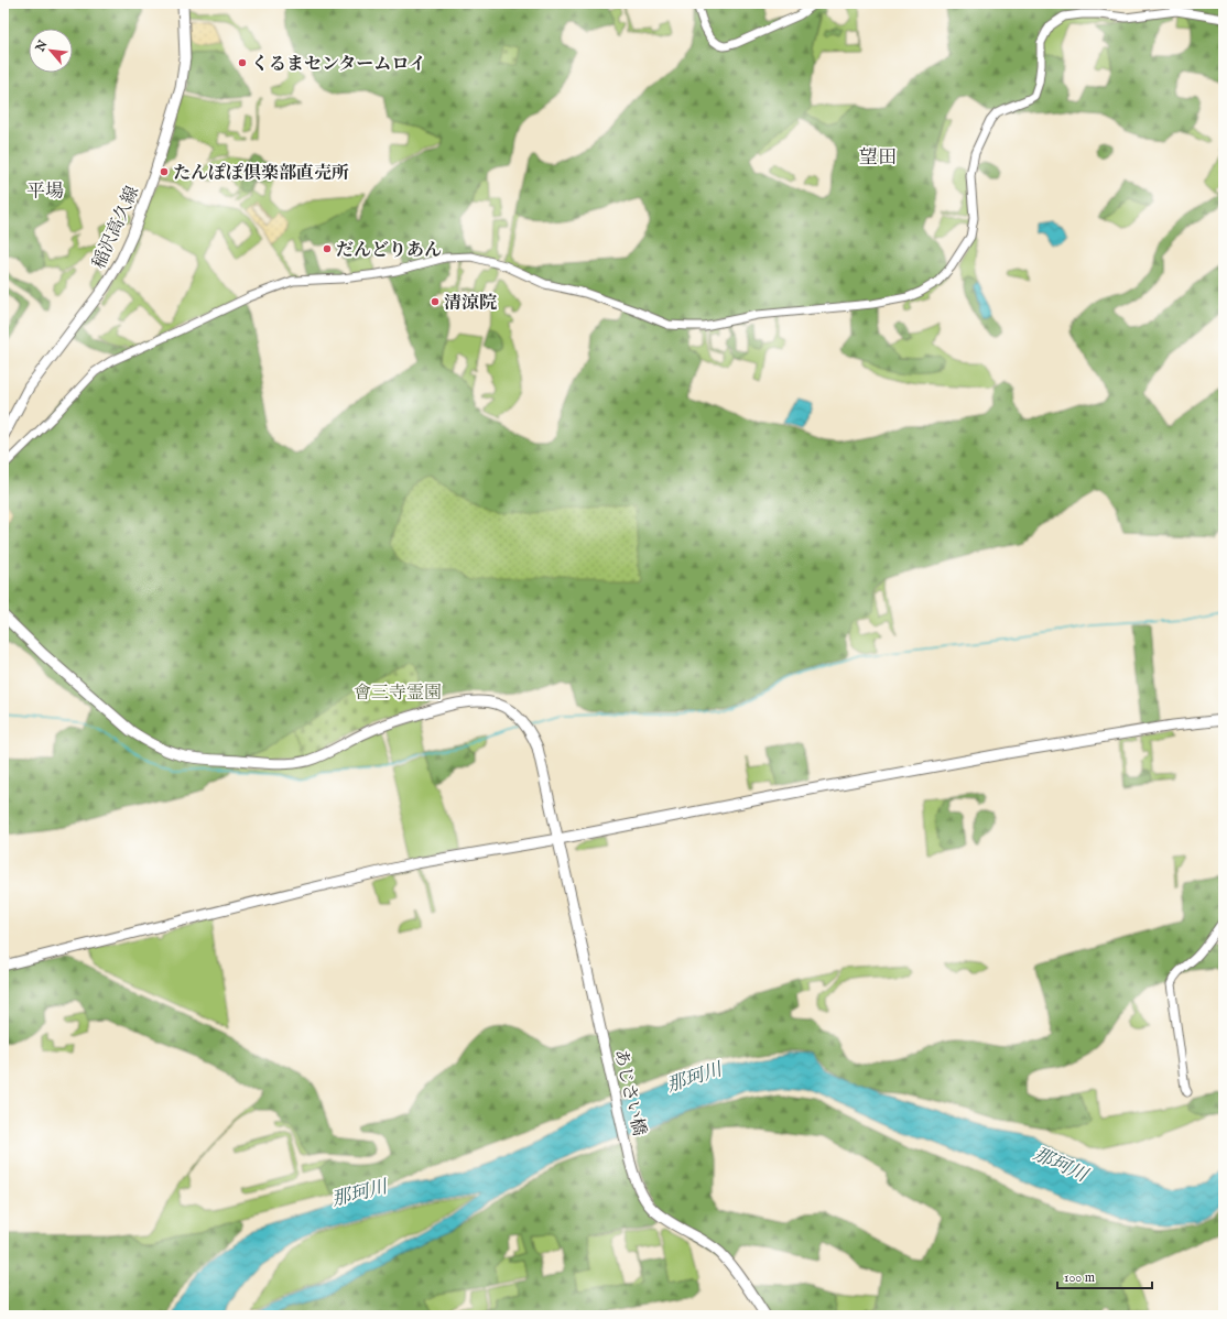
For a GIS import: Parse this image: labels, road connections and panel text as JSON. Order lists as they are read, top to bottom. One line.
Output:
{"streets":{"street":["稲沢高久線","あじさい橋"]},"districts":["望田","平場"],"water":["那珂川"],"parks":["會三寺霊園"],"places":["くるまセンタームロイ","たんぽぽ倶楽部直売所","だんどりあん","清涼院"],"scale_bar":"100 m","north":"top left"}
